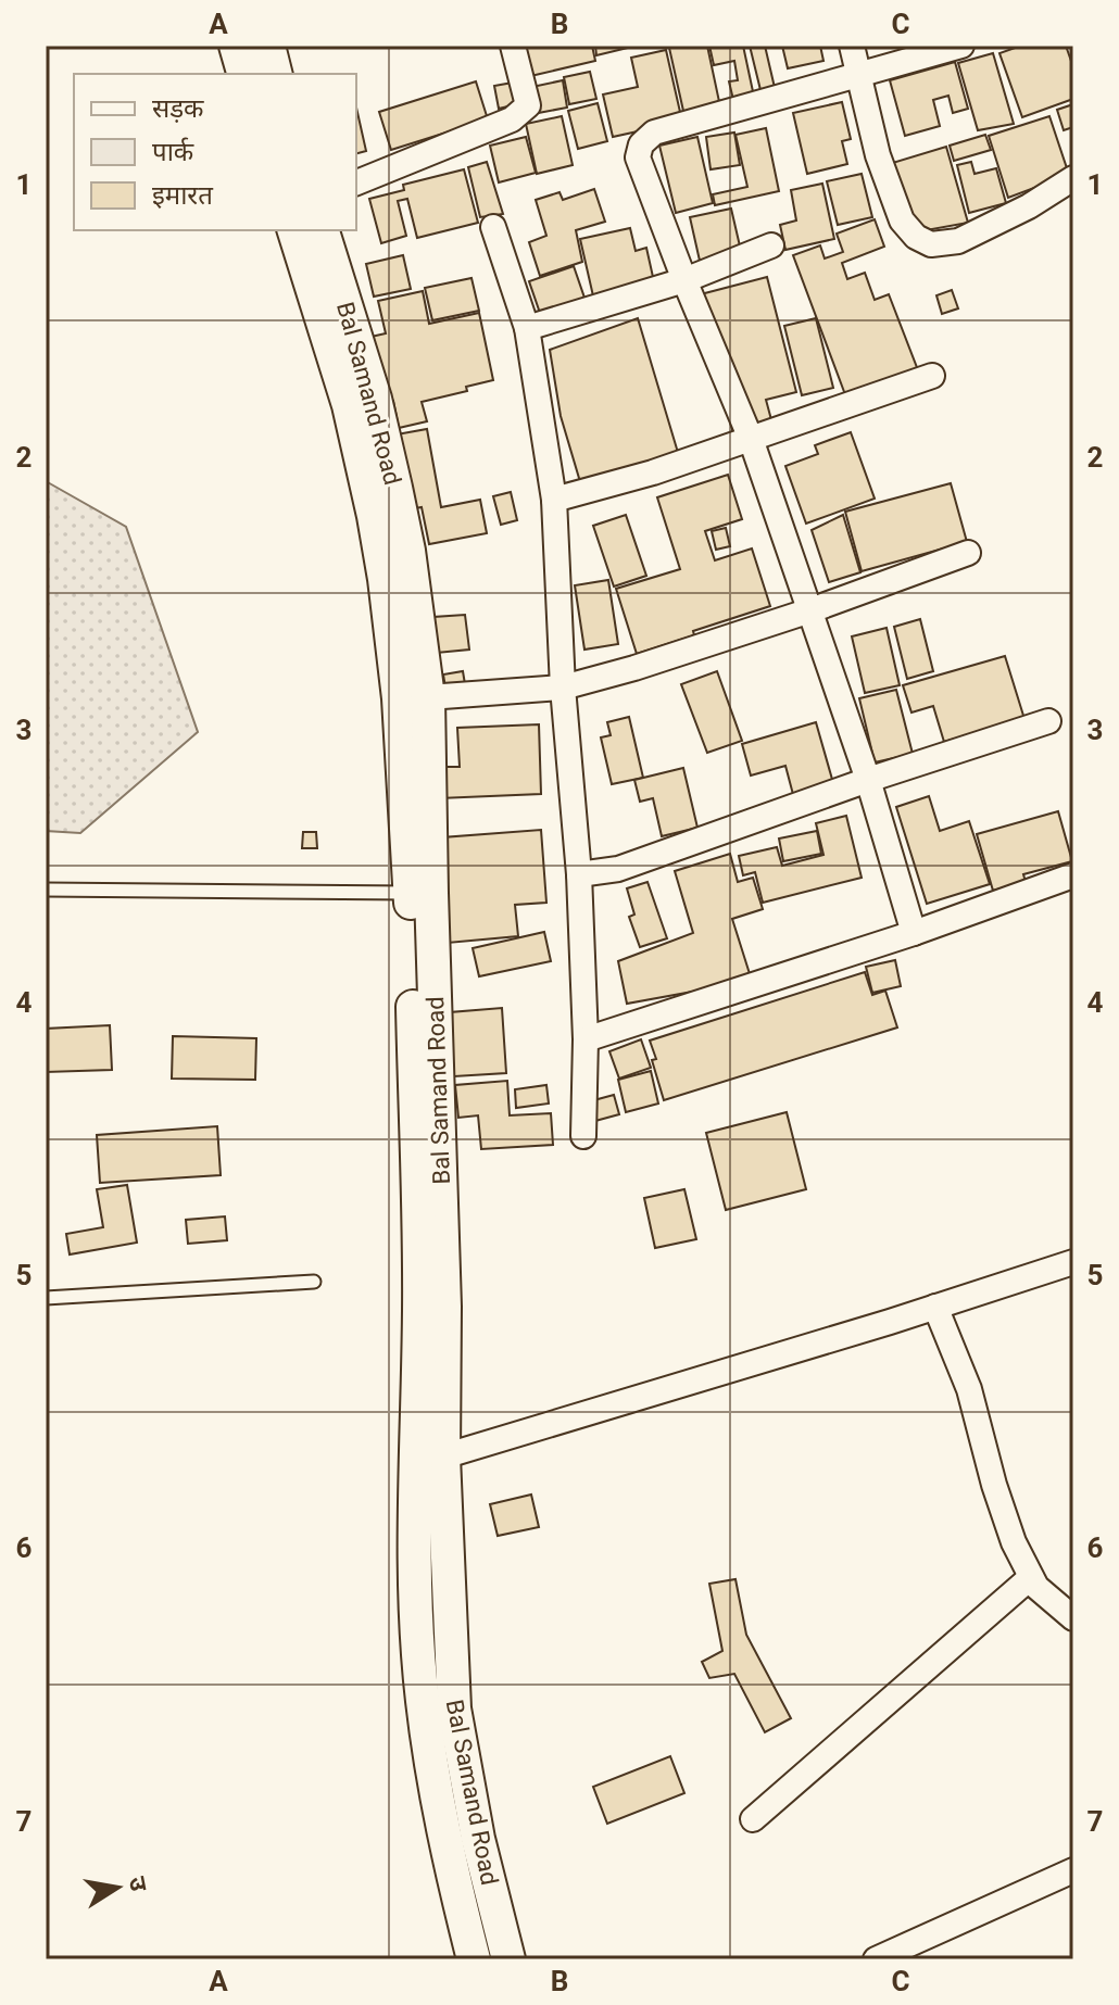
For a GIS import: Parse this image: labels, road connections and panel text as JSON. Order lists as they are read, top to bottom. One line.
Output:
{"streets":{"main road":["Bal Samand Road"]},"legend":["सड़क","पार्क","इमारत"],"north":"right","grid":{"columns":["A","B","C"],"rows":["1","2","3","4","5","6","7"]}}
